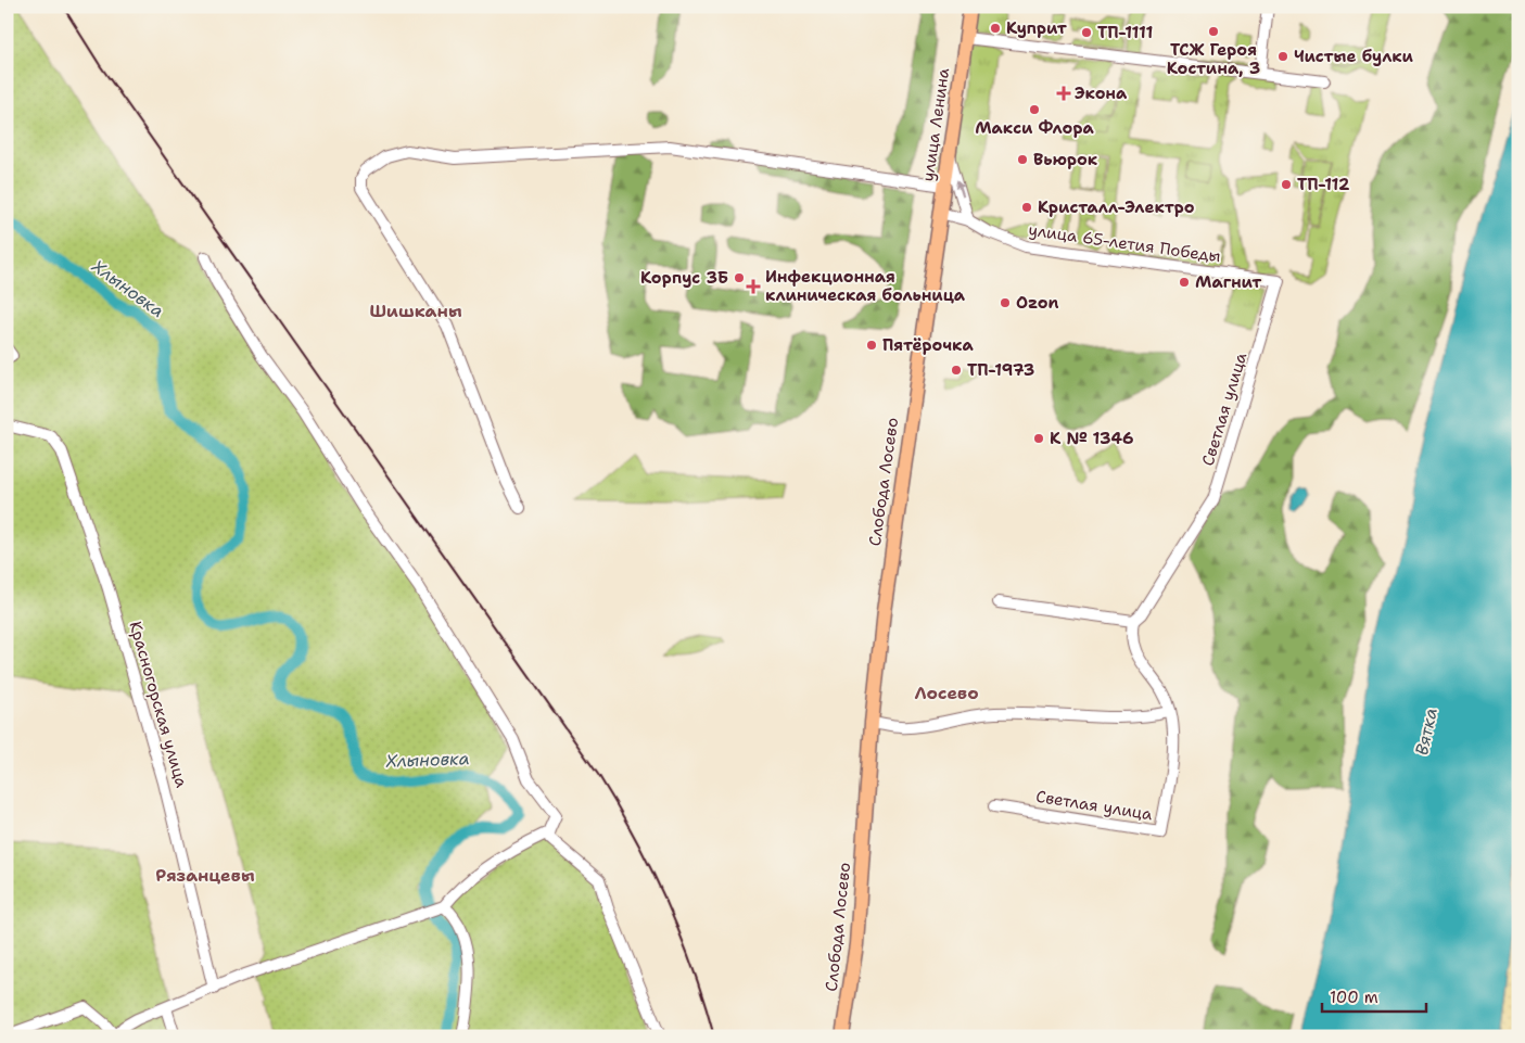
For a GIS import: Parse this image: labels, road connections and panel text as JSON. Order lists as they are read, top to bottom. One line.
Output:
{"streets":{"main road":["улица Ленина","Слобода Лосево"],"street":["улица 65-летия Победы","Светлая улица","Красногорская улица"]},"crossings":[["улица Ленина","улица 65-летия Победы"],["улица Ленина","Слобода Лосево"],["улица 65-летия Победы","Светлая улица"]],"districts":["Шишканы","Лосево","Рязанцевы"],"water":["Хлыновка","Вятка"],"places":{"other":["Куприт","ТСЖ Героя Костина, 3","ТП-1111","Чистые булки","Макси Флора","Вьюрок","ТП-112","Кристалл-Электро","Корпус 3Б","Магнит","Ozon","Пятёрочка","ТП-1973","К № 1346"],"health":["Экона","Инфекционная клиническая больница"]},"scale_bar":"100 m"}
